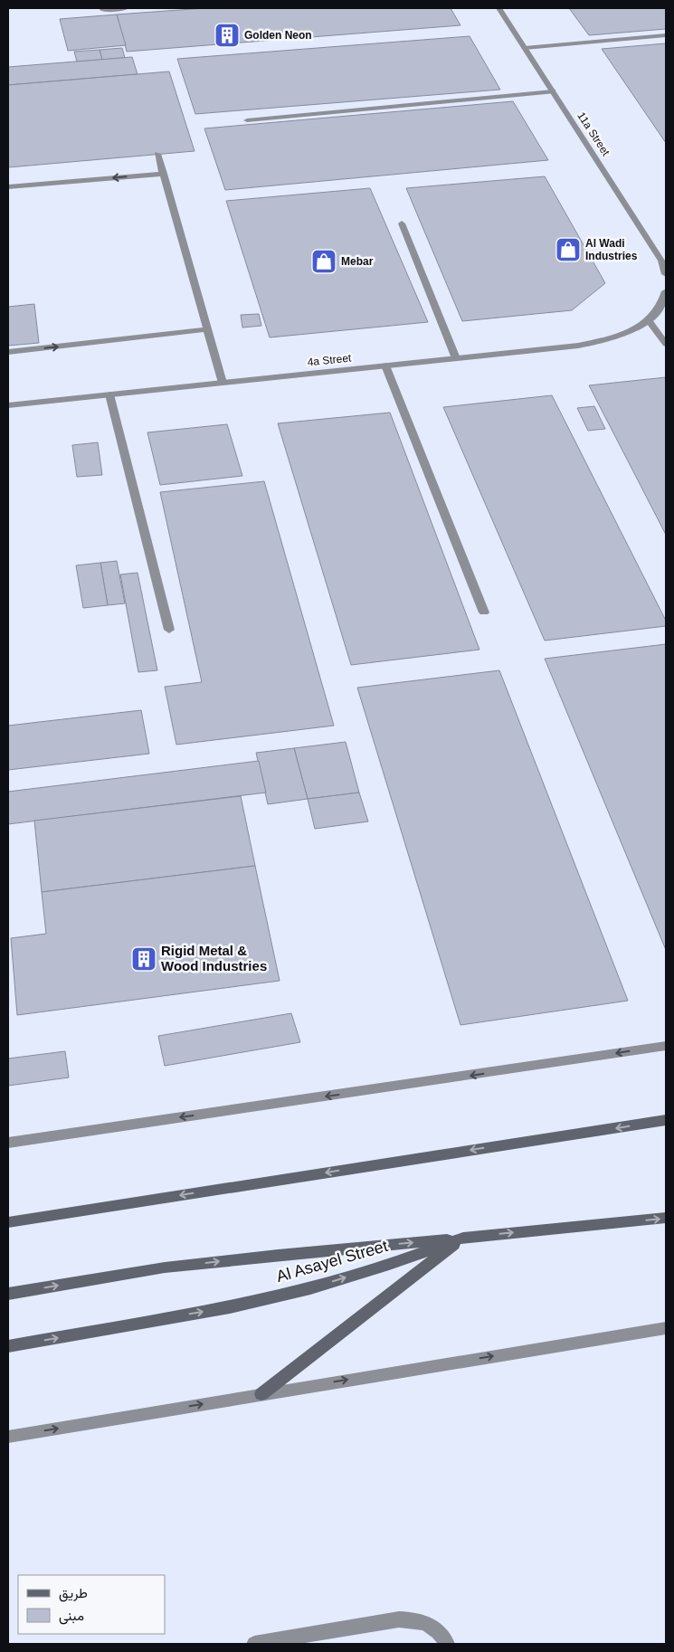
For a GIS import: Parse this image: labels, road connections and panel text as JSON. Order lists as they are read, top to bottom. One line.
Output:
{"streets":{"main road":["Al Asayel Street"],"street":["11a Street","4a Street"]},"places":{"building":["Golden Neon","Rigid Metal & Wood Industries"],"shop":["Al Wadi Industries","Mebar"]},"legend":["طريق","مبنى"]}
